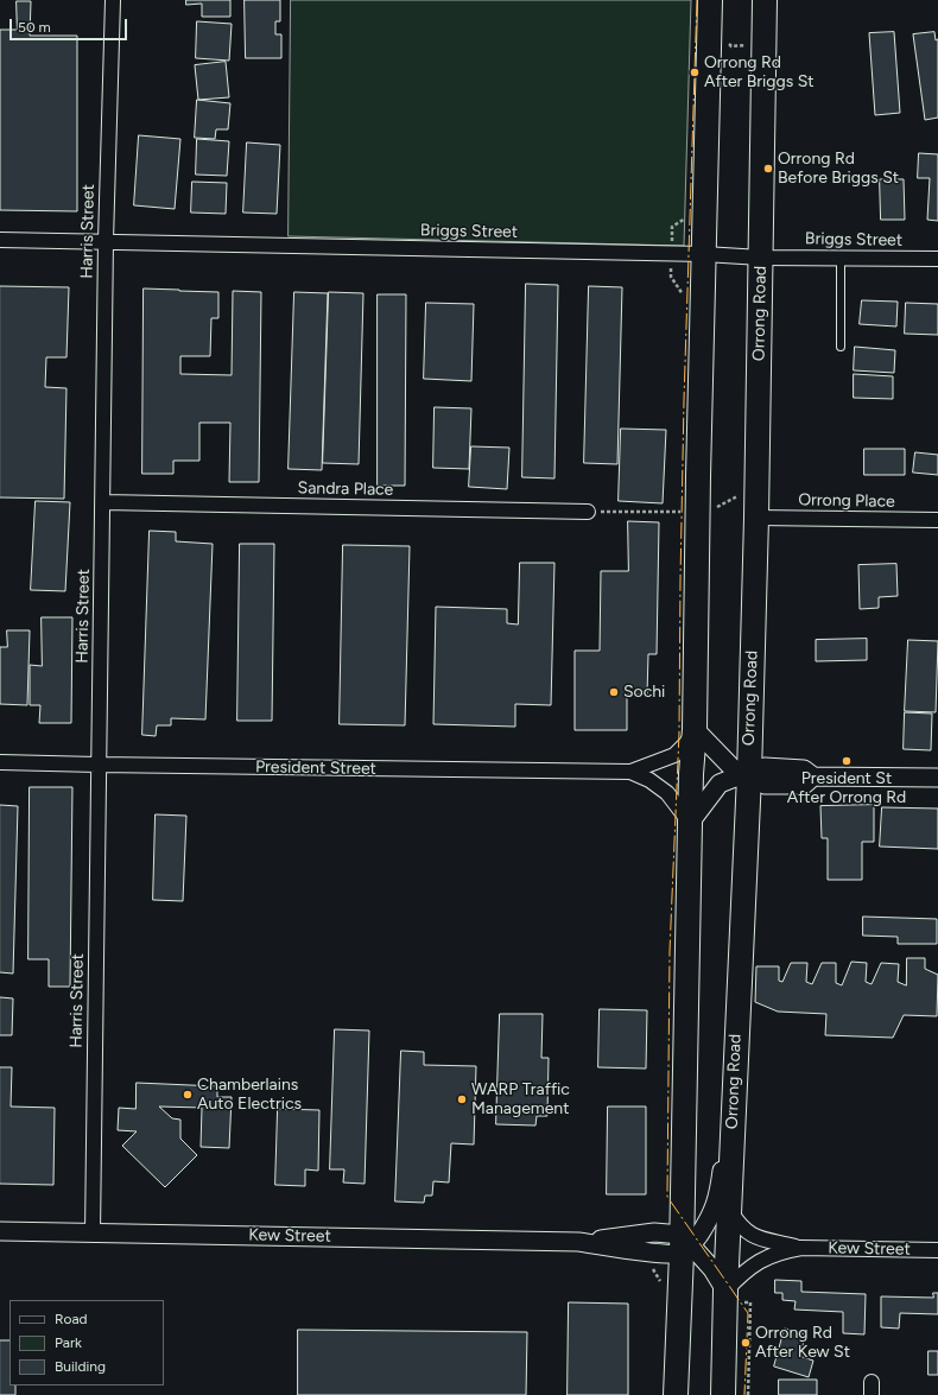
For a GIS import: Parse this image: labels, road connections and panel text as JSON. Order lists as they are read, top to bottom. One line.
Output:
{"streets":{"highway":["Orrong Road"],"street":["Harris Street","Briggs Street","Sandra Place","Orrong Place","President Street","Kew Street"]},"crossings":[["Harris Street","Briggs Street"],["Harris Street","Sandra Place"],["Harris Street","President Street"],["Harris Street","Kew Street"],["Briggs Street","Orrong Road"],["Orrong Road","Orrong Place"],["Orrong Road","Kew Street"]],"places":["Orrong Rd After Briggs St","Orrong Rd Before Briggs St","Sochi","President St After Orrong Rd","Chamberlains Auto Electrics","WARP Traffic Management","Orrong Rd After Kew St"],"legend":["Road","Park","Building"],"scale_bar":"50 m"}
